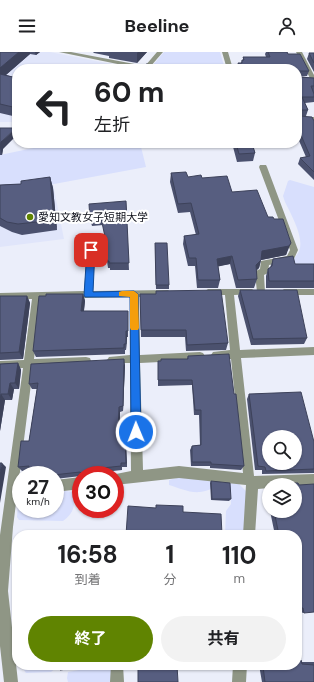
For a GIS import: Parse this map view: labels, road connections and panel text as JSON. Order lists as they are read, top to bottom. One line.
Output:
{"places":["愛知文教女子短期大学"],"page":{"header":"Beeline","turn":["60 m","左折"],"speed":"27 km/h","limit":"30","eta":["16:58","到着","1","分","110","m"],"buttons":["終了","共有"]}}
